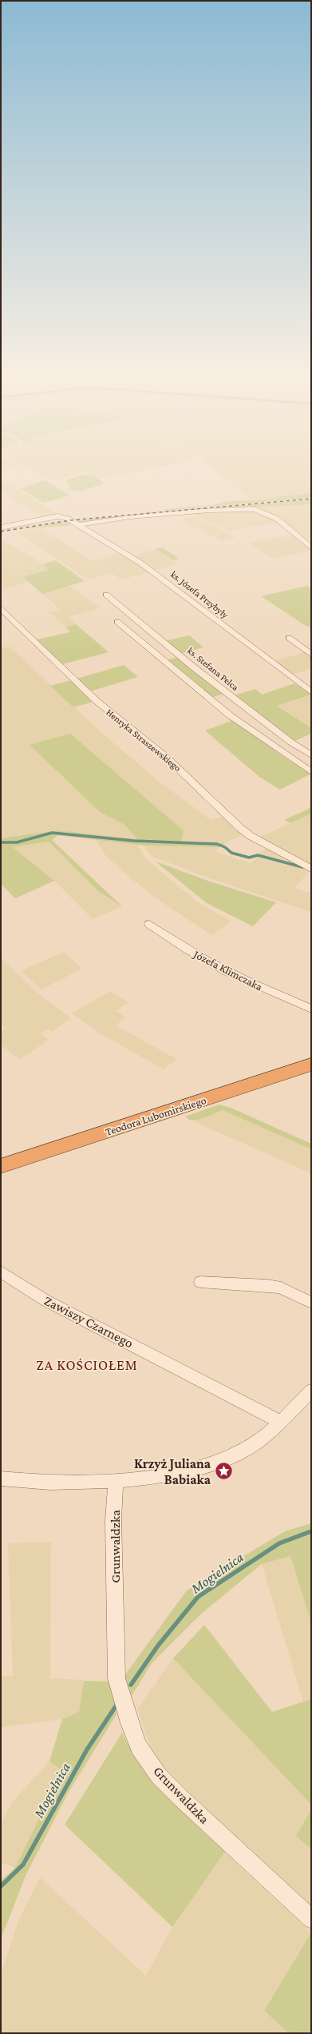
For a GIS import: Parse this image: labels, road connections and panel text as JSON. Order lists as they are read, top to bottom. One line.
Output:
{"streets":{"highway":["Teodora Lubomirskiego"],"street":["ks. Józefa Przybyły","ks. Stefana Pelca","Henryka Straszewskiego","Józefa Klimczaka","Zawiszy Czarnego","Grunwaldzka"]},"districts":["ZA KOŚCIOŁEM"],"water":["Mogielnica"],"places":{"place":["Krzyż Juliana Babiaka"]}}
